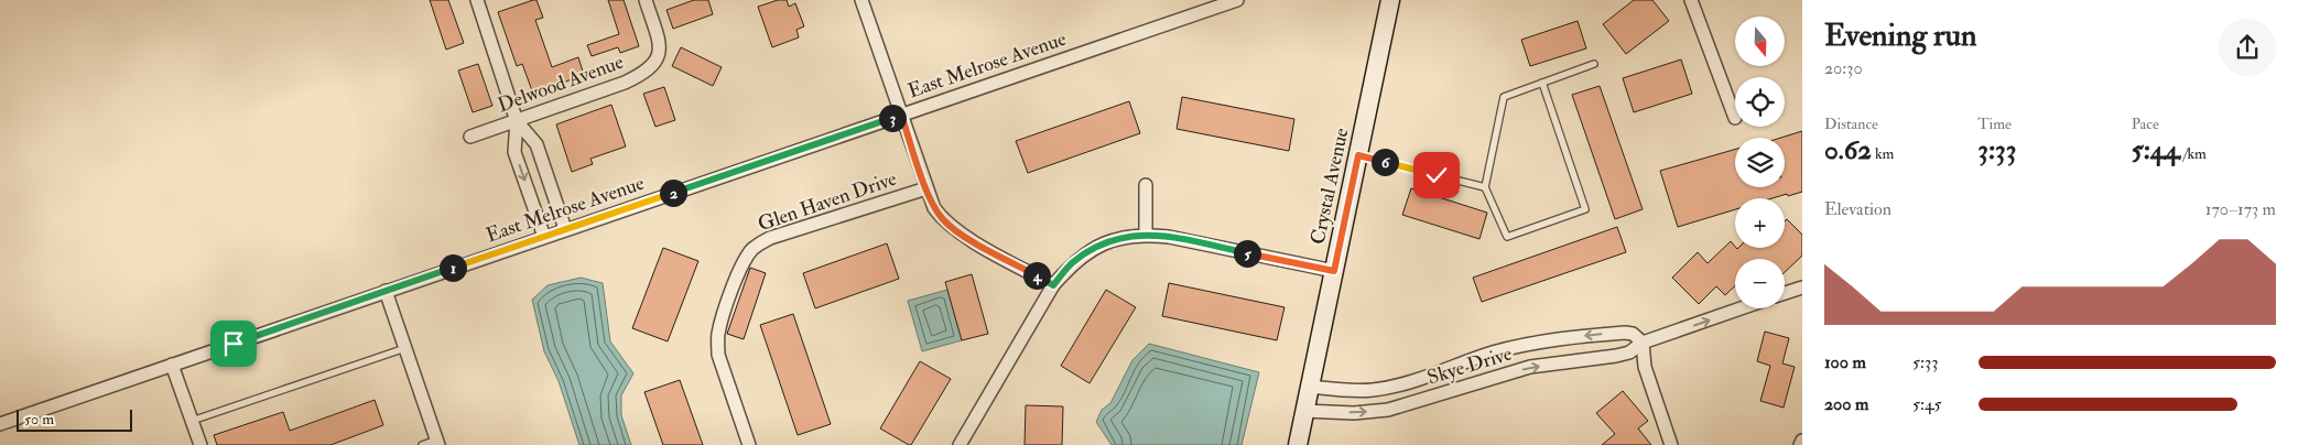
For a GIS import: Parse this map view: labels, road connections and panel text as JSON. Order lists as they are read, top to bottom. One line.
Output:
{"streets":{"street":["East Melrose Avenue","Delwood Avenue","Crystal Avenue","Glen Haven Drive","Skye Drive"]},"crossings":[["Crystal Avenue","Skye Drive"]],"scale_bar":"50 m","north":"bottom","page":{"heading":["Evening run","20:30"],"map_buttons":["+","−"],"stats":[["Distance","0.62 km"],["Time","3:33"],["Pace","5:44 /km"]],"pins":["3","6","2","5","1","4"],"chart":["Elevation","170–173 m"],"list":[{"name":"100 m","note":"5:33"},{"name":"200 m","note":"5:45"}],"scale":"50 m"}}
